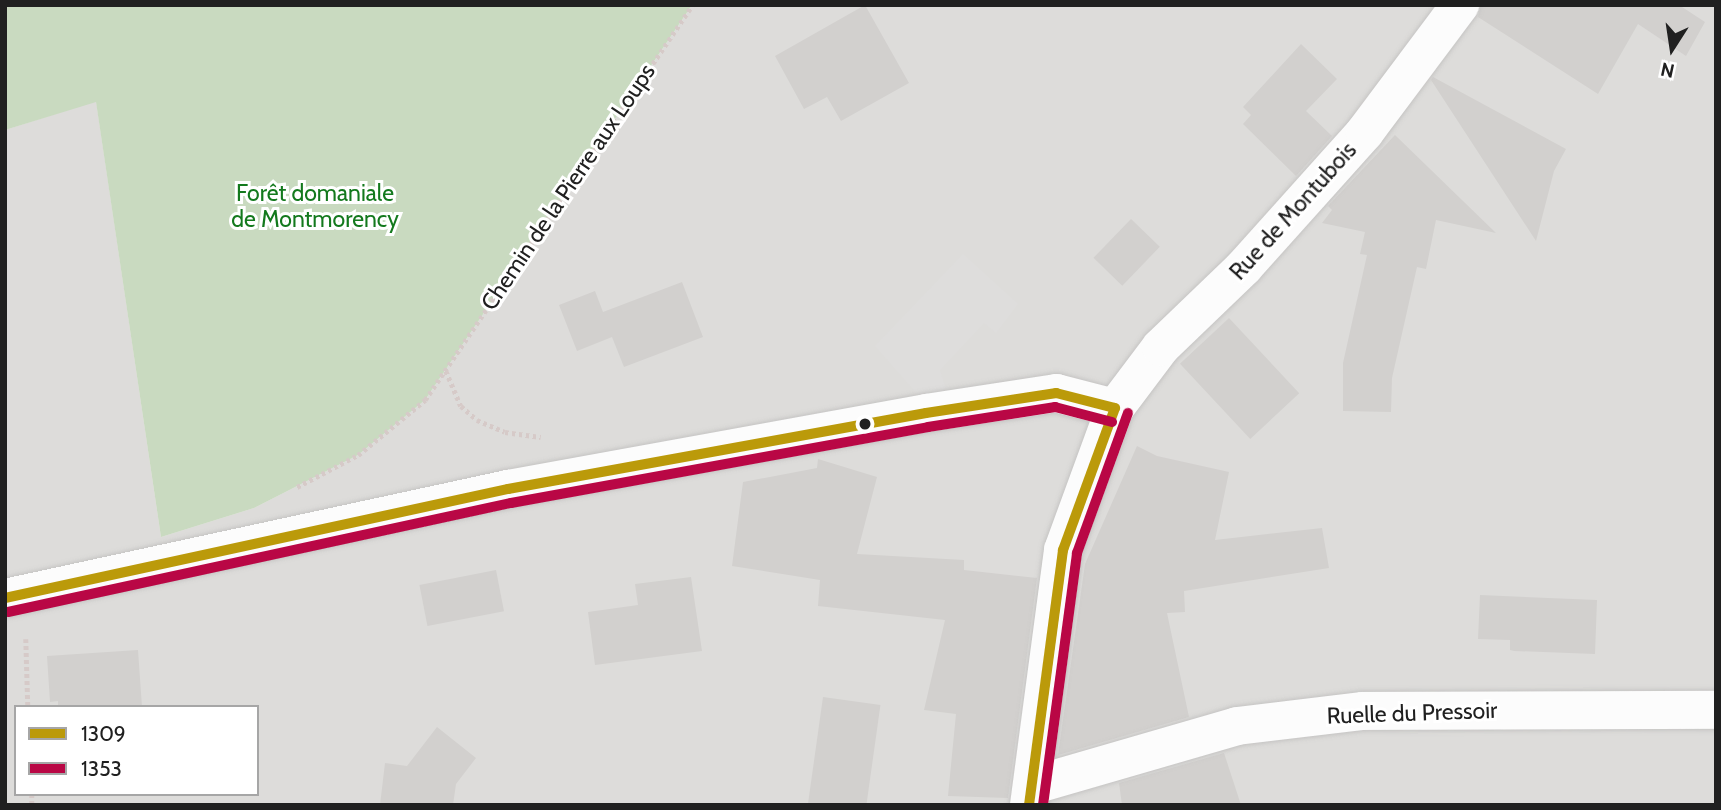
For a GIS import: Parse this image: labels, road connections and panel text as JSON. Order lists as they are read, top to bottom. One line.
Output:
{"streets":{"street":["Rue de Montubois","Ruelle du Pressoir"],"path":["Chemin de la Pierre aux Loups"]},"crossings":[["Rue de Montubois","Ruelle du Pressoir"]],"parks":["Forêt domaniale de Montmorency"],"lines":["transit line 1309","transit line 1353"],"legend":["1309","1353"],"north":"bottom"}
